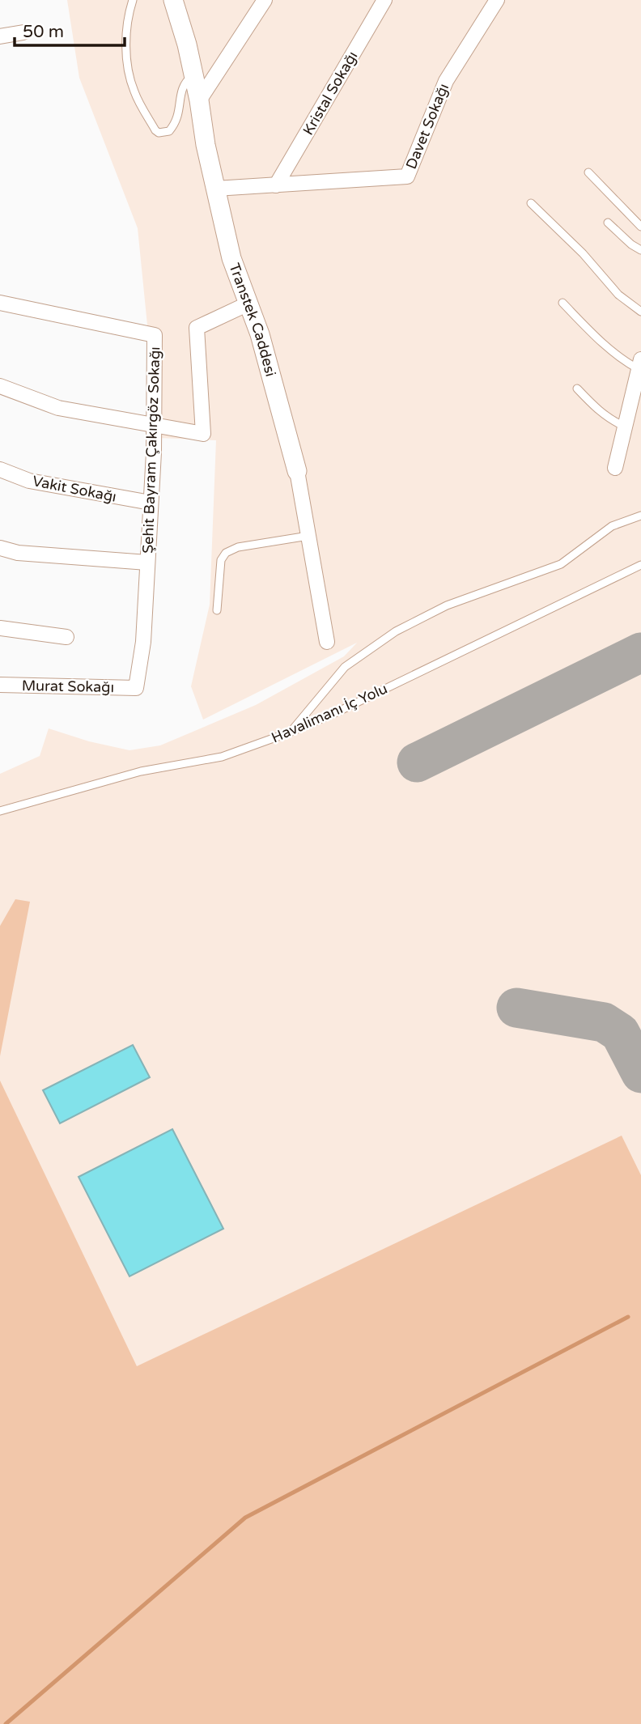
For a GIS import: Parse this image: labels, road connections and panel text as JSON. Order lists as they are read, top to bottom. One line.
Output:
{"streets":{"street":["Kristal Sokağı","Davet Sokağı","Transtek Caddesi","Şehit Bayram Çakırgöz Sokağı","Vakit Sokağı","Murat Sokağı"],"lane":["Havalimanı İç Yolu"]},"crossings":[["Kristal Sokağı","Davet Sokağı"],["Davet Sokağı","Transtek Caddesi"],["Şehit Bayram Çakırgöz Sokağı","Vakit Sokağı"],["Şehit Bayram Çakırgöz Sokağı","Murat Sokağı"]],"scale_bar":"50 m"}
